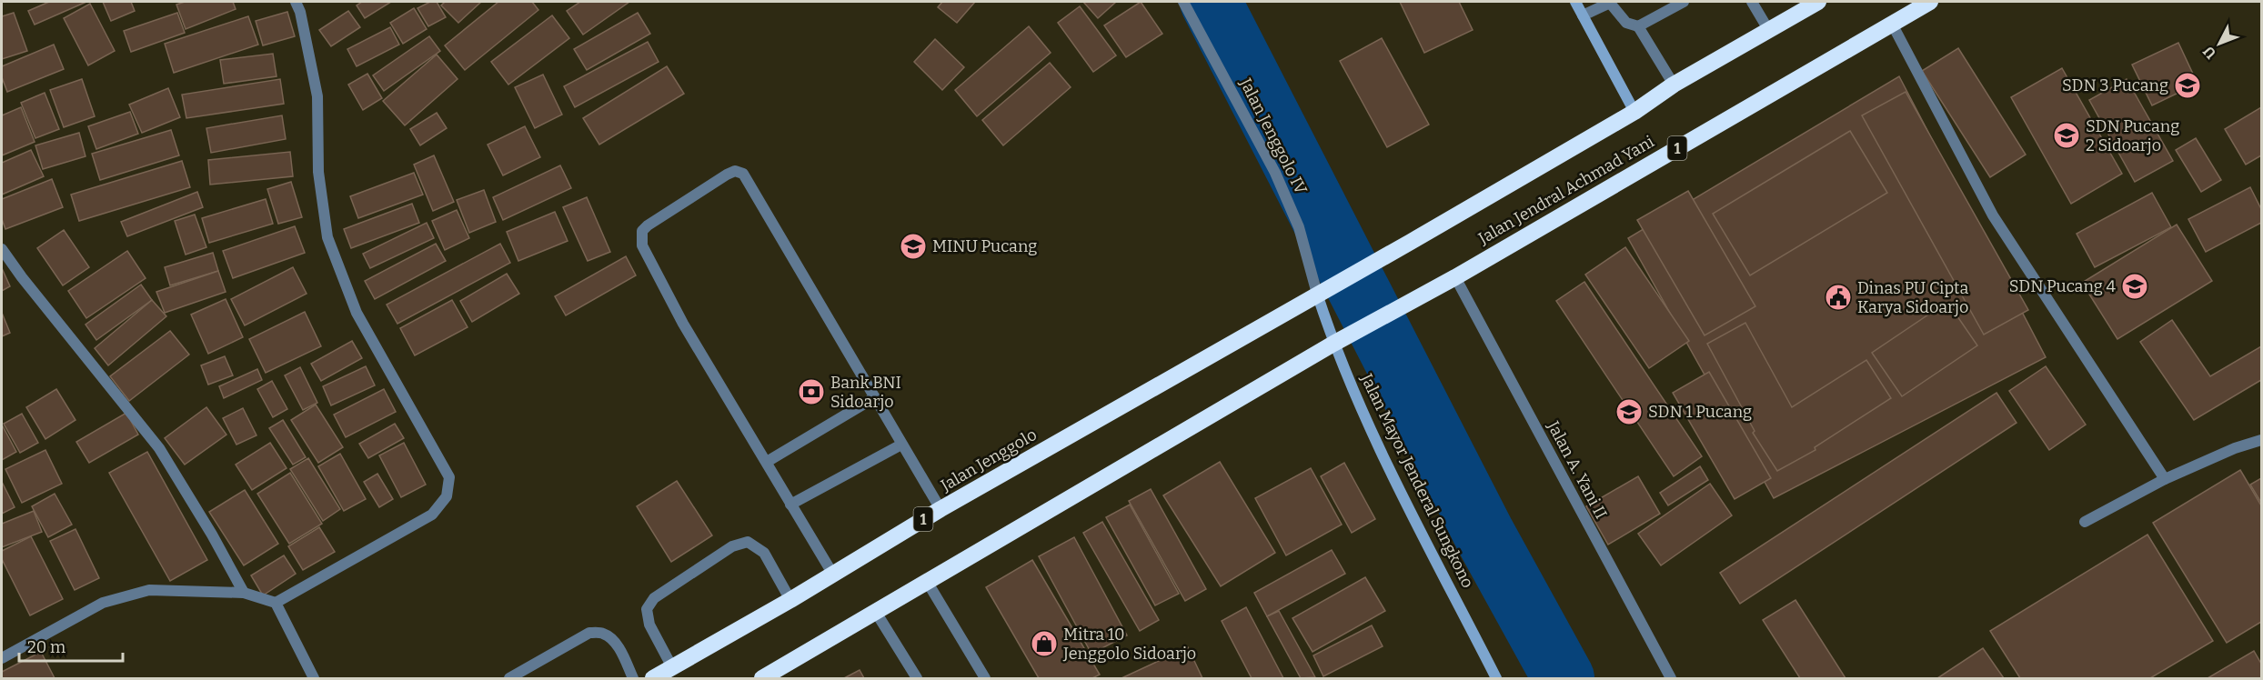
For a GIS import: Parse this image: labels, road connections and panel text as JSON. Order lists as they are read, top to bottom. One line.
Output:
{"streets":{"highway":["1","Jalan Jendral Achmad Yani","Jalan Jenggolo"],"main road":["Jalan Mayor Jenderal Sungkono"],"street":["Jalan Jenggolo IV","Jalan A. Yani II"]},"crossings":[["Jalan Jenggolo IV","Jalan Jendral Achmad Yani"],["Jalan Jenggolo IV","Jalan Jenggolo"],["Jalan Jenggolo IV","Jalan Mayor Jenderal Sungkono"],["1","Jalan Jendral Achmad Yani"],["1","Jalan Mayor Jenderal Sungkono"],["Jalan Jendral Achmad Yani","Jalan Jenggolo"],["Jalan Jendral Achmad Yani","Jalan A. Yani II"],["Jalan Jendral Achmad Yani","Jalan Mayor Jenderal Sungkono"],["Jalan Jenggolo","Jalan Mayor Jenderal Sungkono"]],"places":{"school or university":["SDN 3 Pucang","SDN Pucang 2 Sidoarjo","MINU Pucang","SDN Pucang 4","SDN 1 Pucang"],"public building":["Dinas PU Cipta Karya Sidoarjo"],"bank":["Bank BNI Sidoarjo"],"shop":["Mitra 10 Jenggolo Sidoarjo"]},"scale_bar":"20 m","north":"bottom left"}
